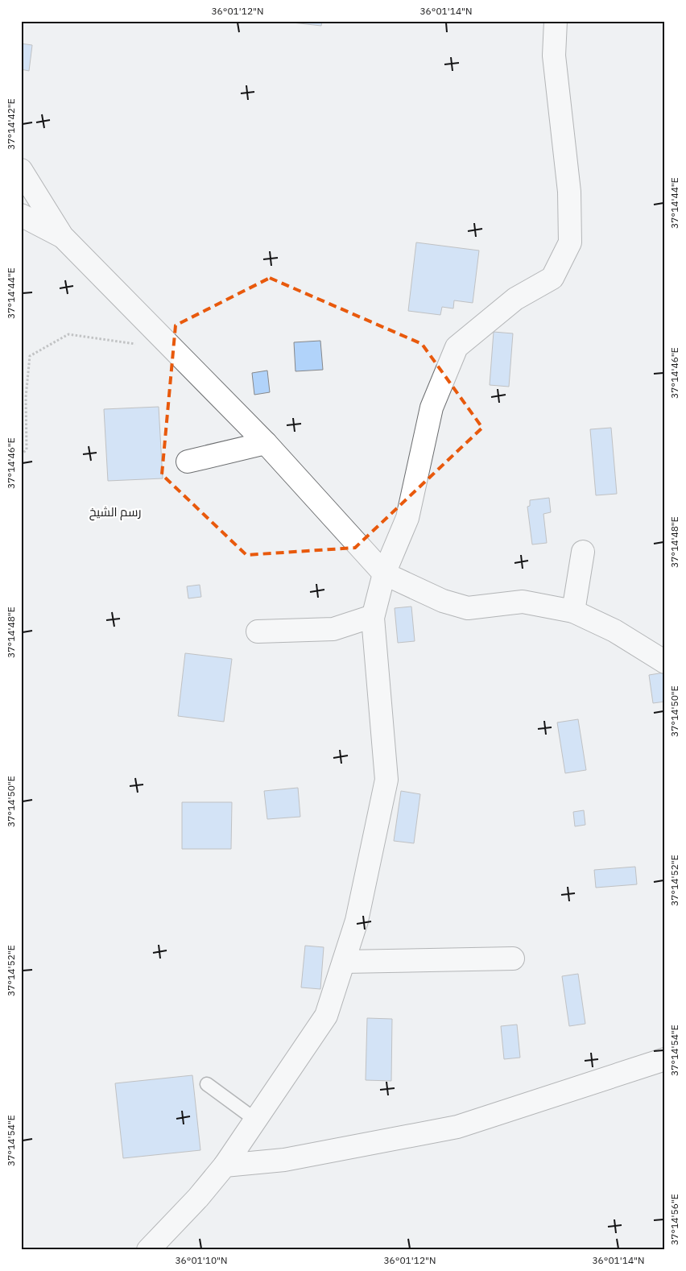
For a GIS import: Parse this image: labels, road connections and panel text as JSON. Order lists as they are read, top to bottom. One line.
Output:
{"districts":["رسم الشيخ"],"coordinates":["36°01'12\"N","36°01'14\"N","37°14'42\"E","37°14'44\"E","37°14'46\"E","37°14'48\"E","37°14'50\"E","37°14'52\"E","37°14'54\"E","37°14'56\"E","36°01'10\"N"]}
